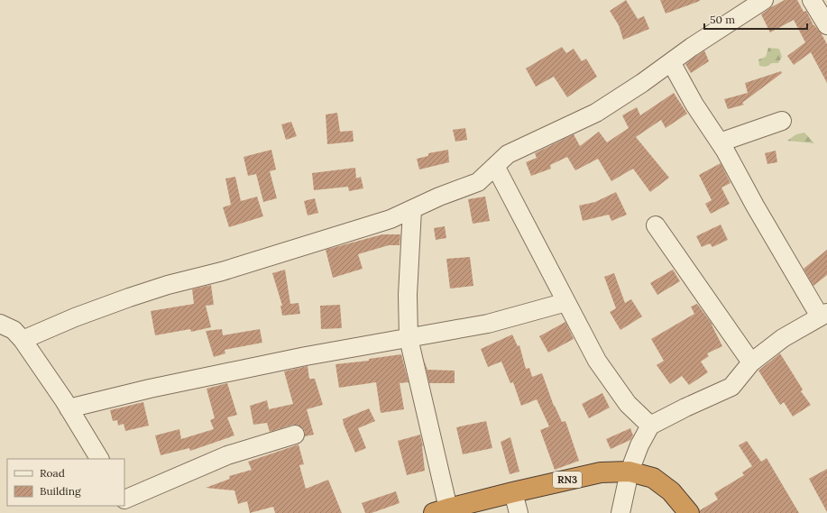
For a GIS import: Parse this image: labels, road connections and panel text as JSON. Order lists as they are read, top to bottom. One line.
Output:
{"streets":{"highway":["RN3"]},"legend":["Road","Building"],"scale_bar":"50 m"}
